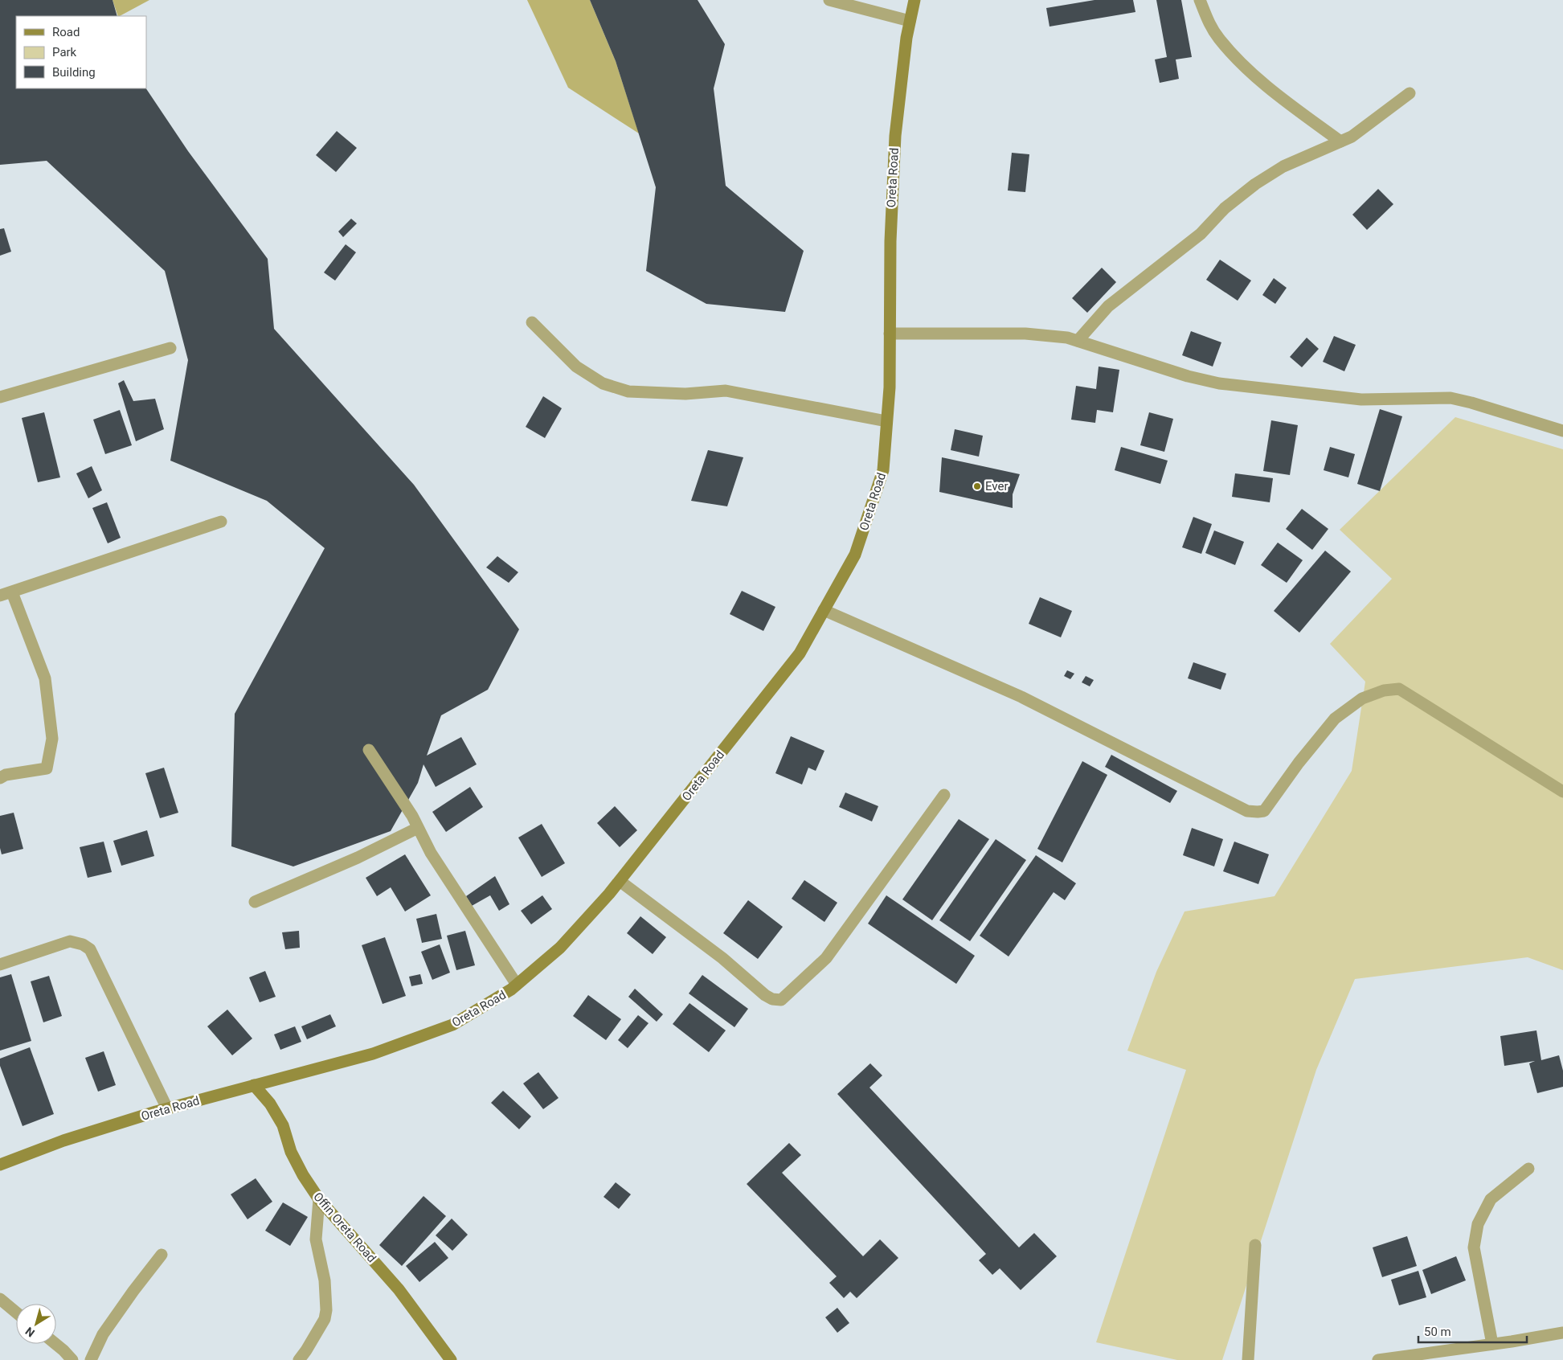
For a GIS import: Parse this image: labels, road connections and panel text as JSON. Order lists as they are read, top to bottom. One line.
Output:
{"streets":{"street":["Oreta Road","Offin Oreta Road"]},"crossings":[["Oreta Road","Offin Oreta Road"]],"places":["Ever"],"legend":["Road","Park","Building"],"scale_bar":"50 m","north":"bottom left"}
